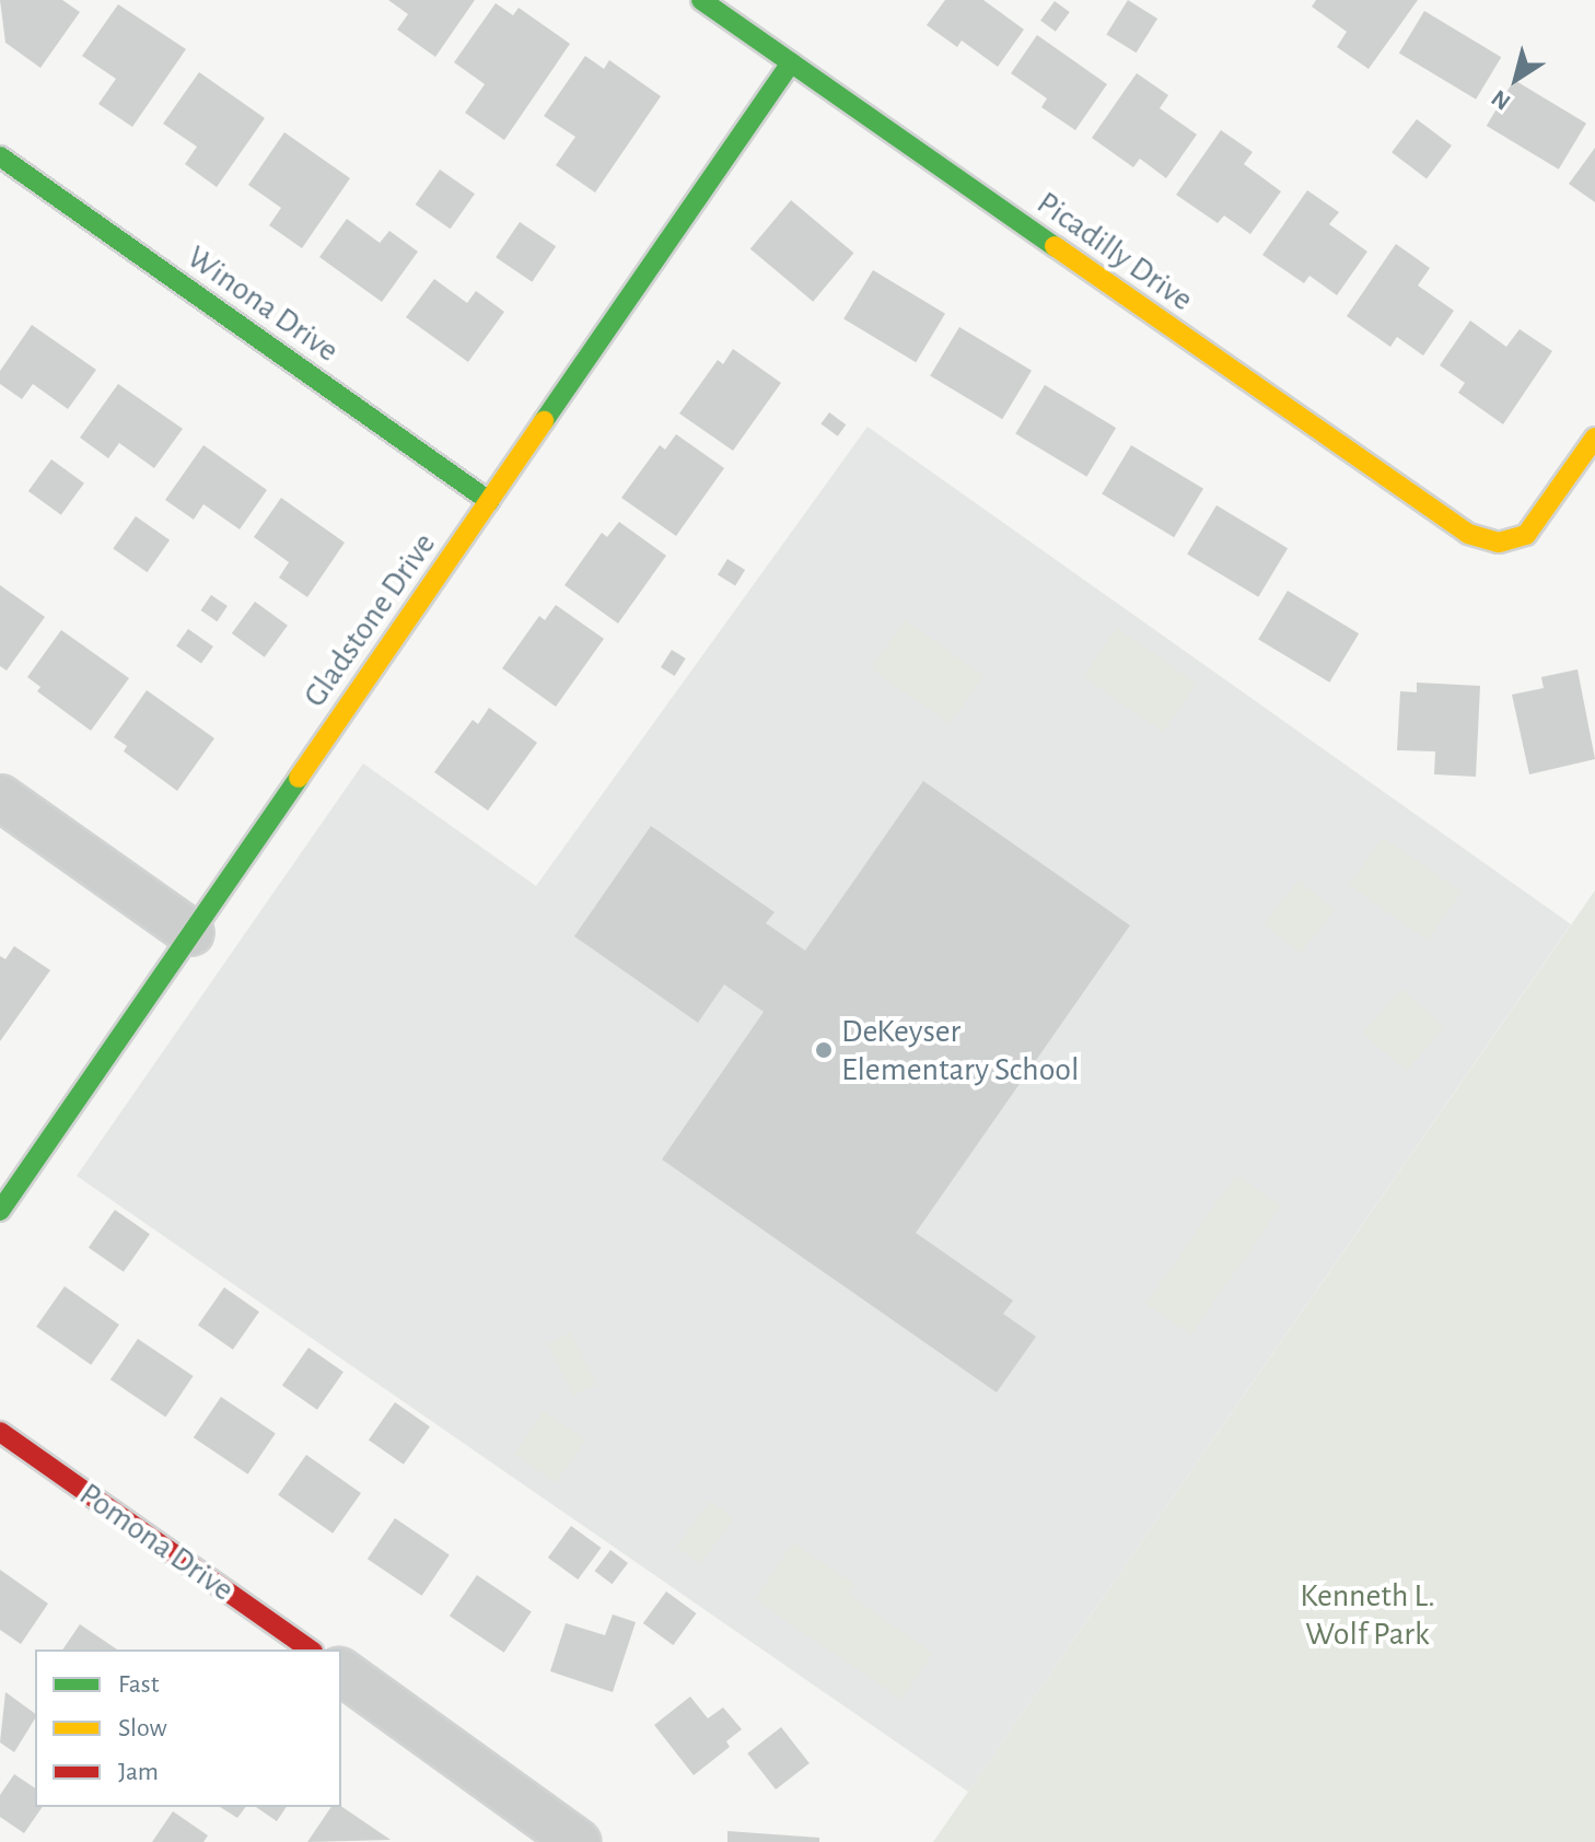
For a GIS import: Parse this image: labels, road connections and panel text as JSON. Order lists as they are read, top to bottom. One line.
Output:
{"streets":{"street":["Picadilly Drive","Winona Drive","Gladstone Drive","Pomona Drive"]},"crossings":[["Picadilly Drive","Gladstone Drive"],["Winona Drive","Gladstone Drive"]],"parks":["Kenneth L. Wolf Park"],"places":["DeKeyser Elementary School"],"legend":["Fast","Slow","Jam"],"north":"bottom left"}
